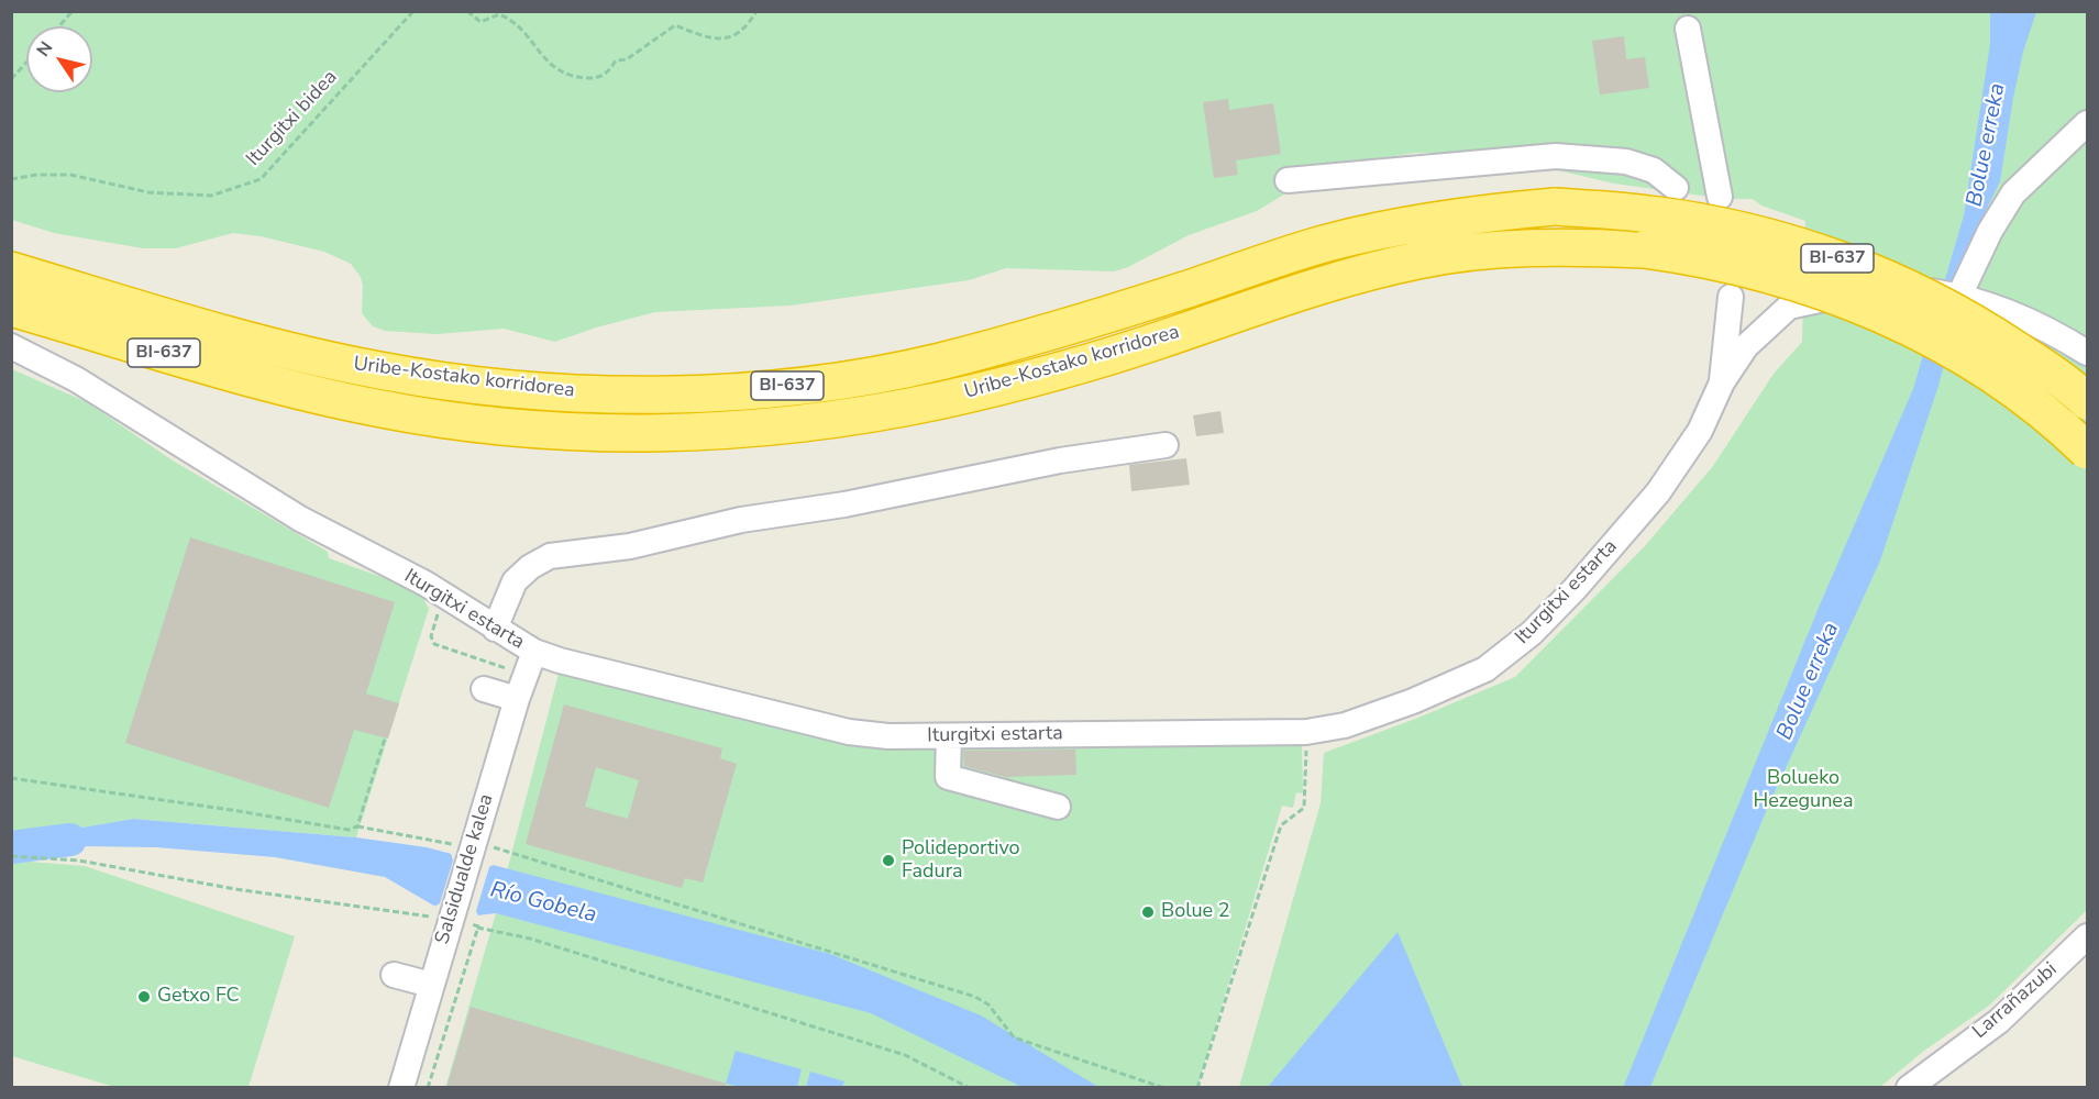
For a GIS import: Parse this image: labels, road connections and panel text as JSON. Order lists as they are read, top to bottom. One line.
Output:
{"streets":{"highway":["BI-637","Uribe-Kostako korridorea"],"street":["Iturgitxi estarta","Salsidualde kalea","Larrañazubi"],"path":["Iturgitxi bidea"]},"crossings":[["Iturgitxi estarta","Salsidualde kalea"]],"water":["Bolue erreka","Río Gobela"],"parks":["Bolueko Hezegunea"],"places":["Polideportivo Fadura","Bolue 2","Getxo FC"],"north":"top left"}
